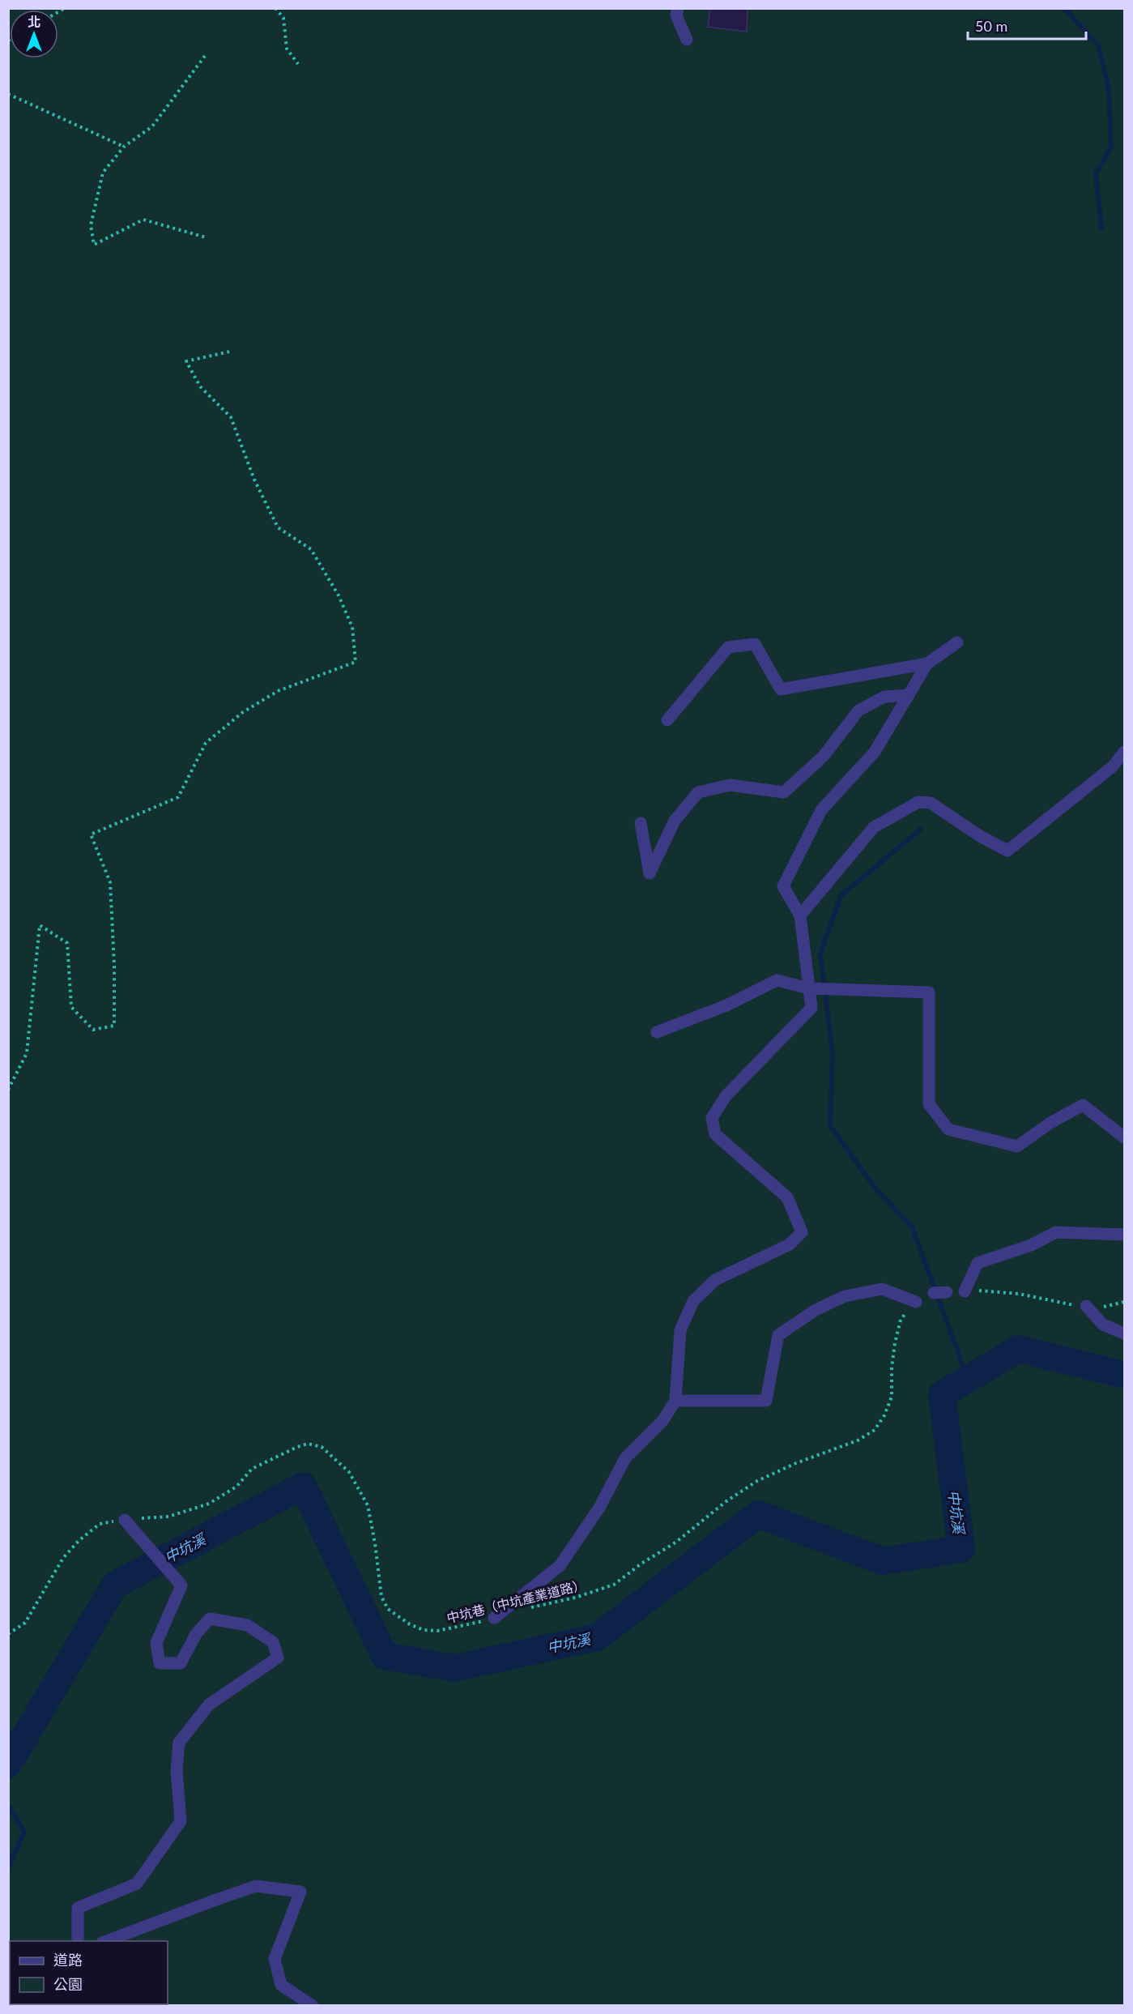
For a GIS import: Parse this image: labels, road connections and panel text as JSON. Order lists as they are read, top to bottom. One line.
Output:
{"streets":{"path":["中坑巷（中坑產業道路）"]},"water":["中坑溪"],"legend":["道路","公園"],"scale_bar":"50 m","north":"top"}
